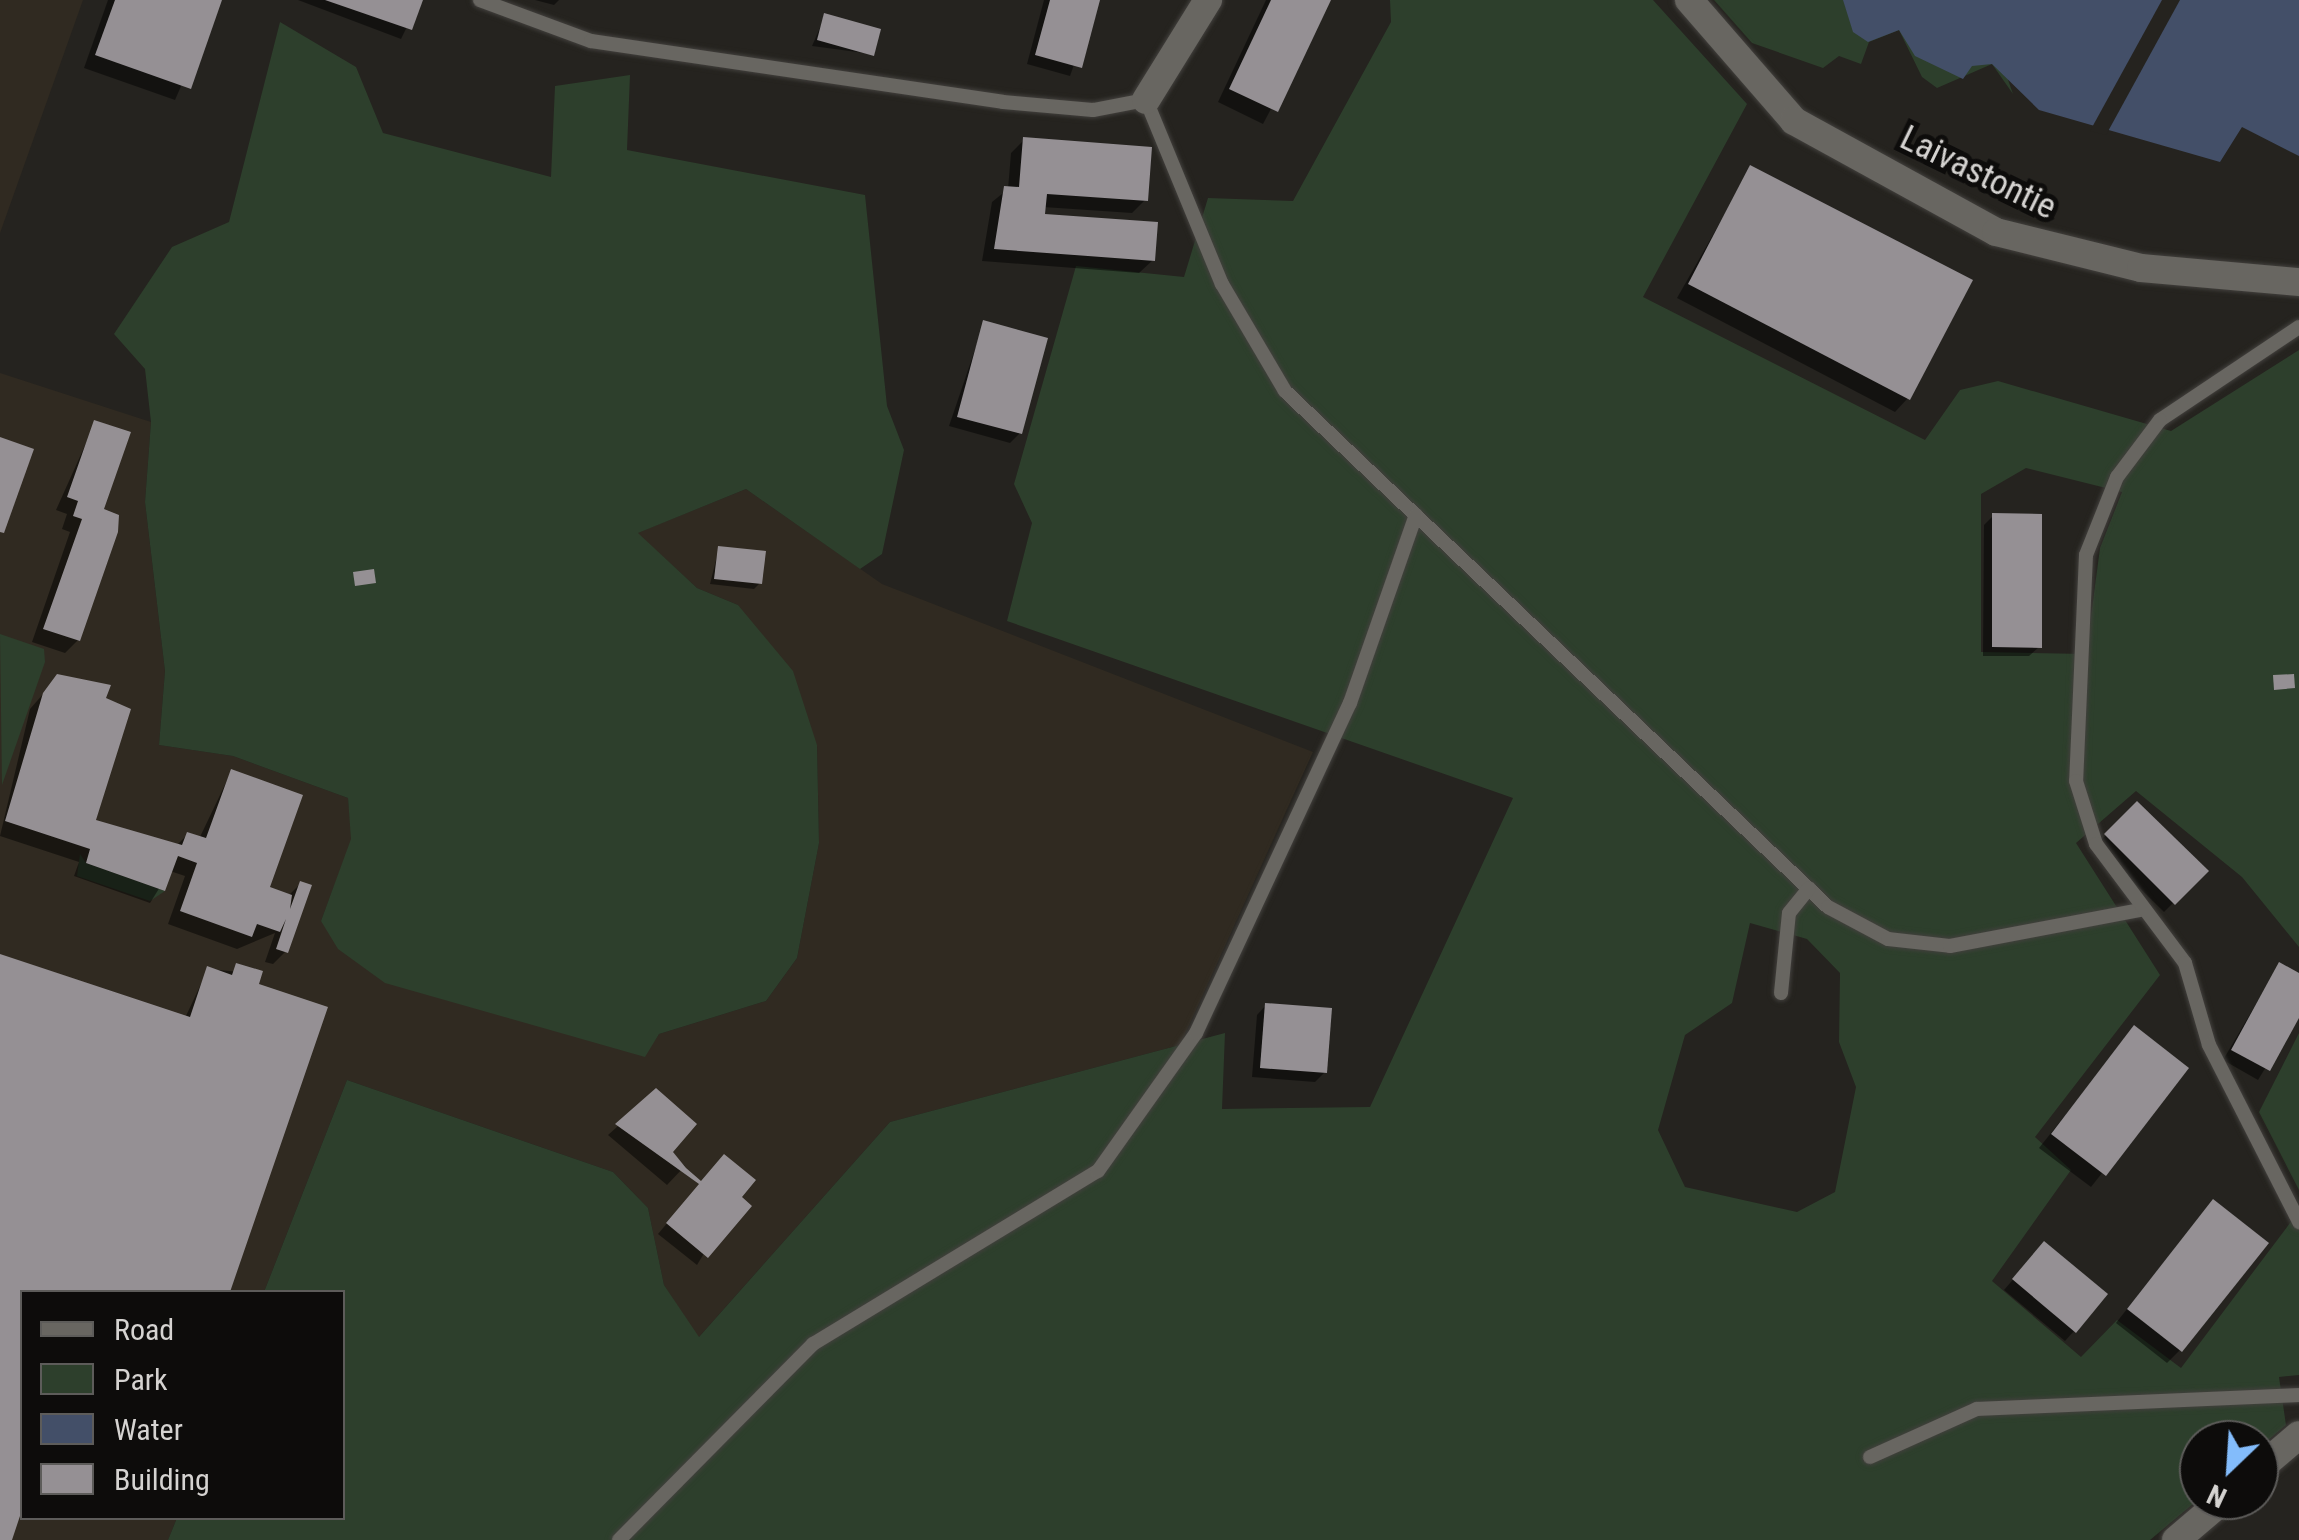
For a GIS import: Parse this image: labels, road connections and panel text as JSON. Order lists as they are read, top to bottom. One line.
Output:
{"streets":{"street":["Laivastontie"]},"legend":["Road","Park","Water","Building"],"north":"bottom left"}
